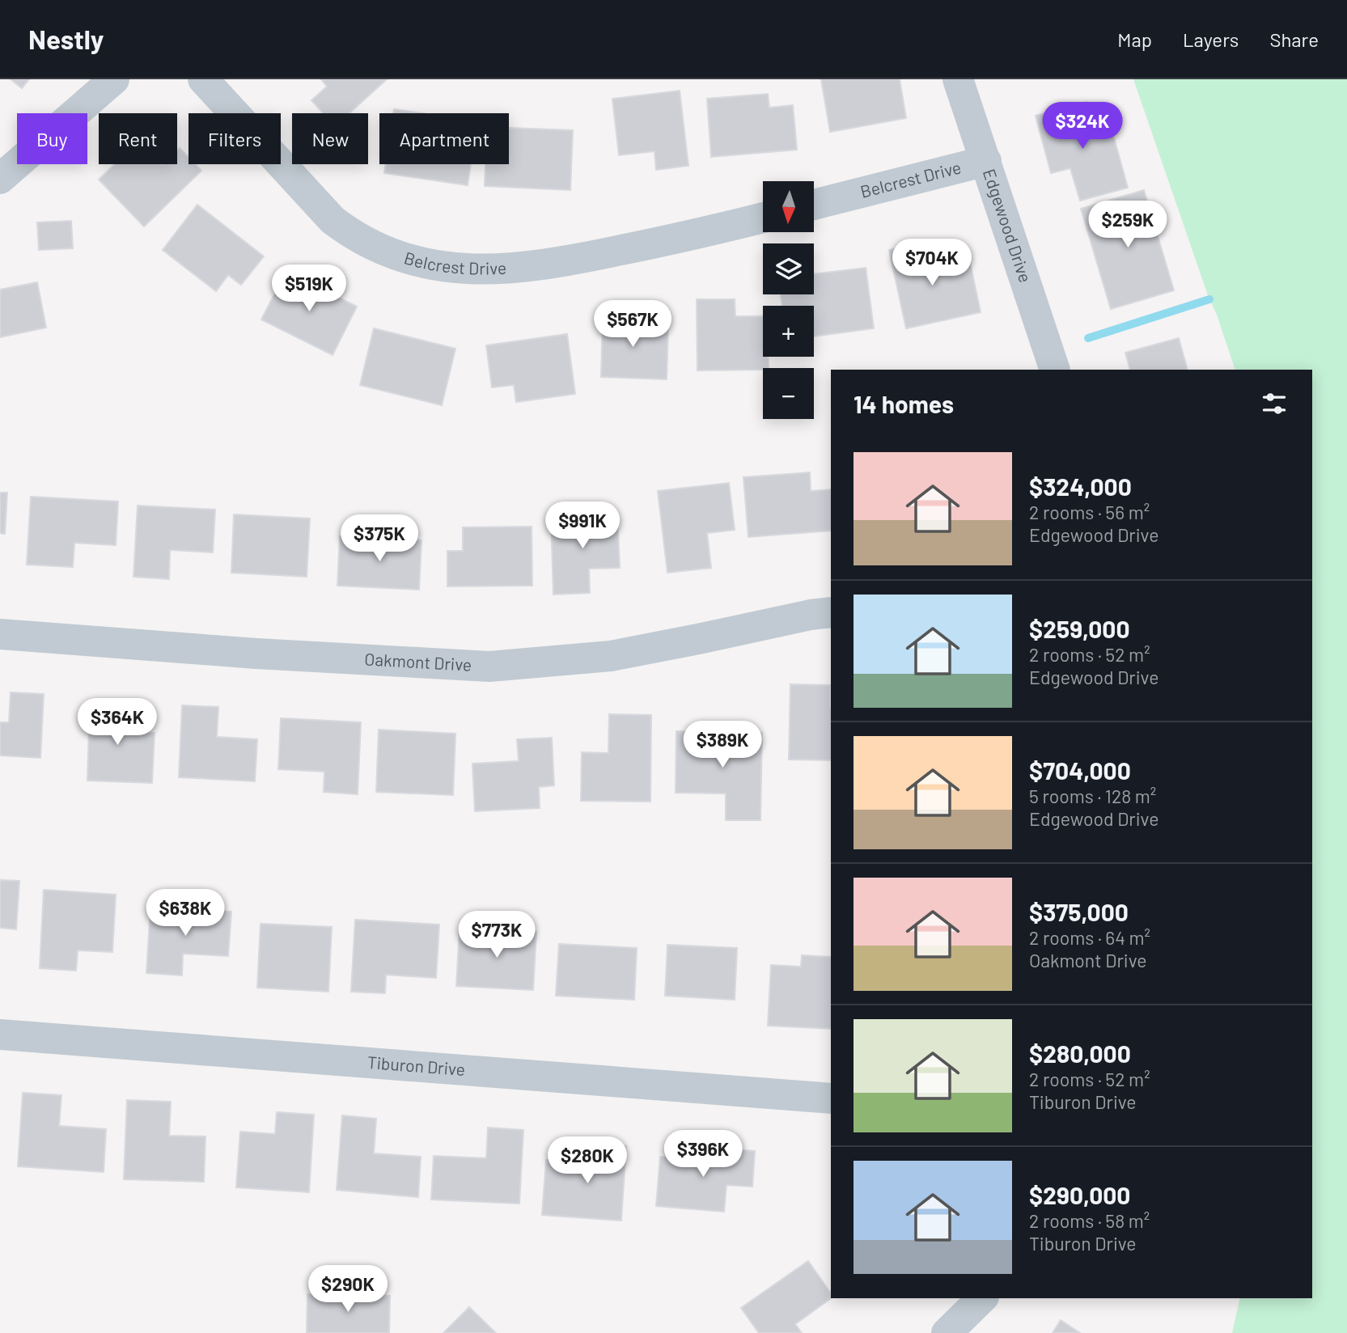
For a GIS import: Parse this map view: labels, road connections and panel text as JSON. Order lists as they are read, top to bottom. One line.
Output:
{"streets":{"street":["Belcrest Drive","Edgewood Drive","Oakmont Drive","Tiburon Drive"]},"crossings":[["Belcrest Drive","Edgewood Drive"]],"north":"bottom","page":{"header":"Nestly","nav":["Map","Layers","Share"],"price":["$324K","$259K","$704K","$519K","$567K","$991K","$375K","$364K","$389K","$638K","$773K","$396K","$280K","$290K"],"chip":["Buy","Rent","Filters","New","Apartment"],"map_buttons":["+","−"],"heading":"14 homes","list":[{"name":"$324,000","note":"2 rooms · 56 m² · Edgewood Drive"},{"name":"$259,000","note":"2 rooms · 52 m² · Edgewood Drive"},{"name":"$704,000","note":"5 rooms · 128 m² · Edgewood Drive"},{"name":"$375,000","note":"2 rooms · 64 m² · Oakmont Drive"},{"name":"$280,000","note":"2 rooms · 52 m² · Tiburon Drive"},{"name":"$290,000","note":"2 rooms · 58 m² · Tiburon Drive"}]}}
